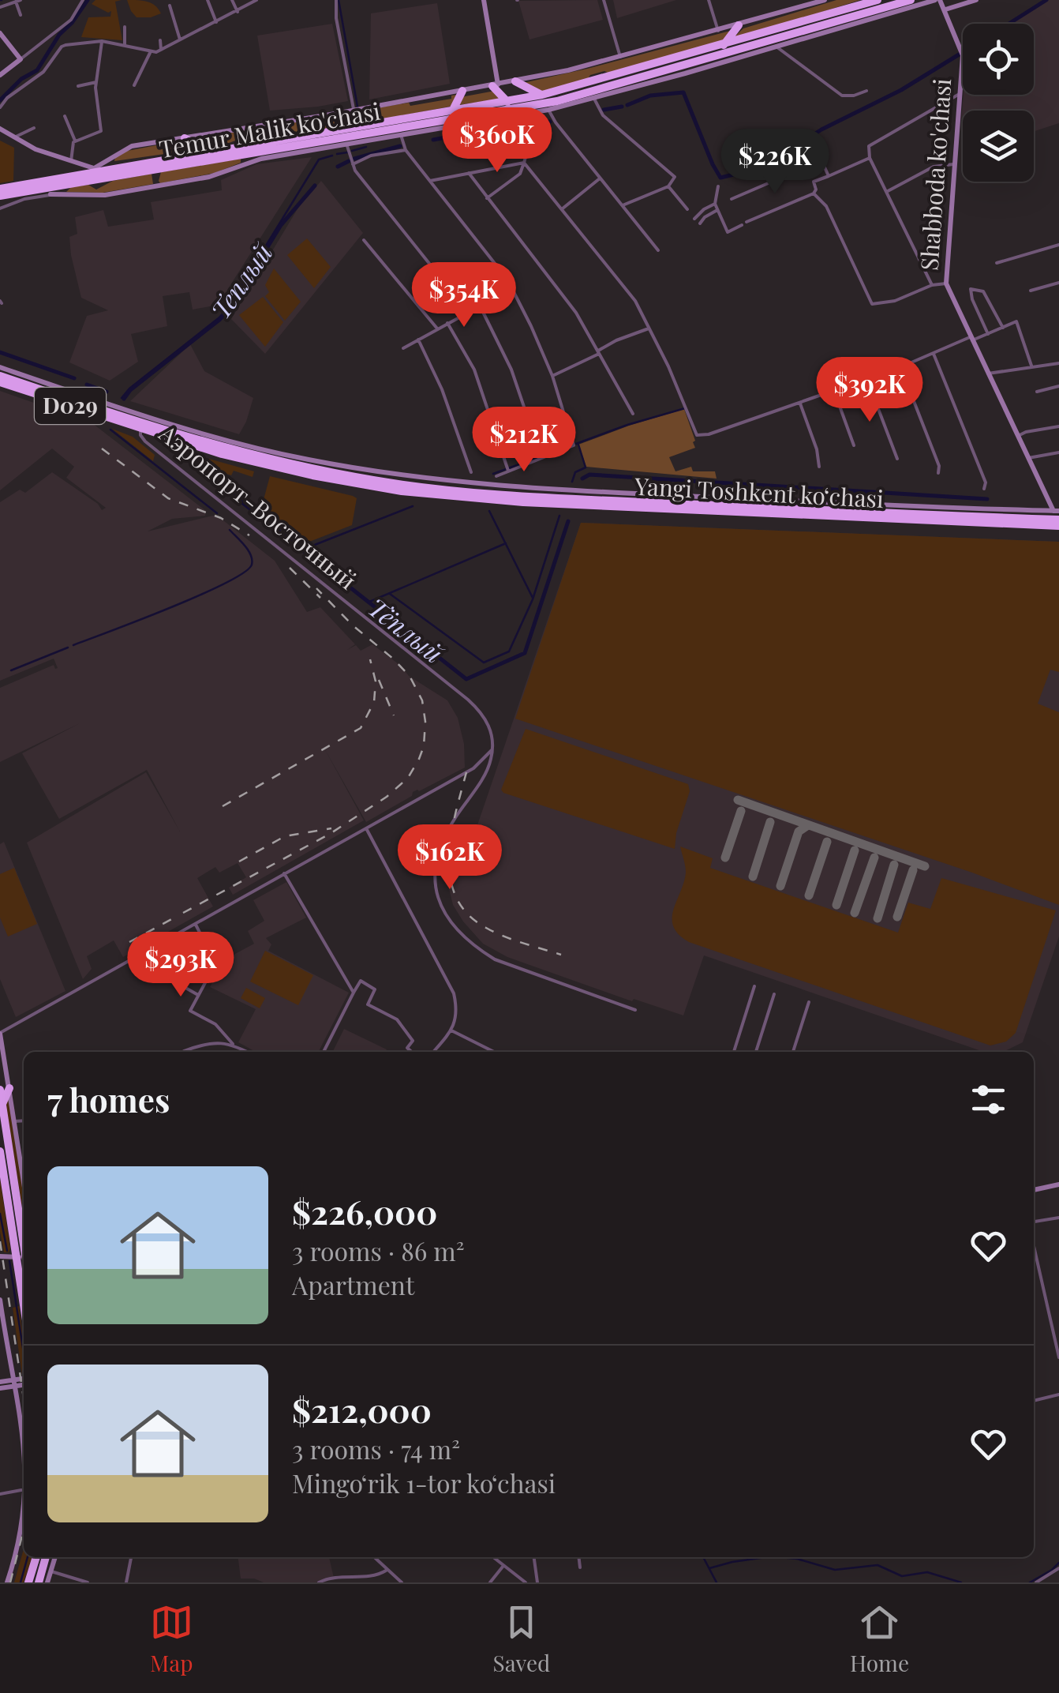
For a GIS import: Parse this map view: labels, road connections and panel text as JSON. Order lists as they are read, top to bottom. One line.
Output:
{"streets":{"highway":["Temur Malik ko'chasi","D029","Yangi Toshkent ko‘chasi"],"street":["Shabboda ko'chasi","Аэропорт-Восточный"]},"crossings":[["Shabboda ko'chasi","Yangi Toshkent ko‘chasi"],["Yangi Toshkent ko‘chasi","Аэропорт-Восточный"]],"water":["Теплый","Тёплый"],"page":{"price":["$360K","$226K","$354K","$392K","$212K","$162K","$293K"],"heading":"7 homes","list":[{"name":"$226,000","note":"3 rooms · 86 m² · Apartment"},{"name":"$212,000","note":"3 rooms · 74 m² · Mingo‘rik 1-tor ko‘chasi"}],"tabs":["Map","Saved","Home"]}}
